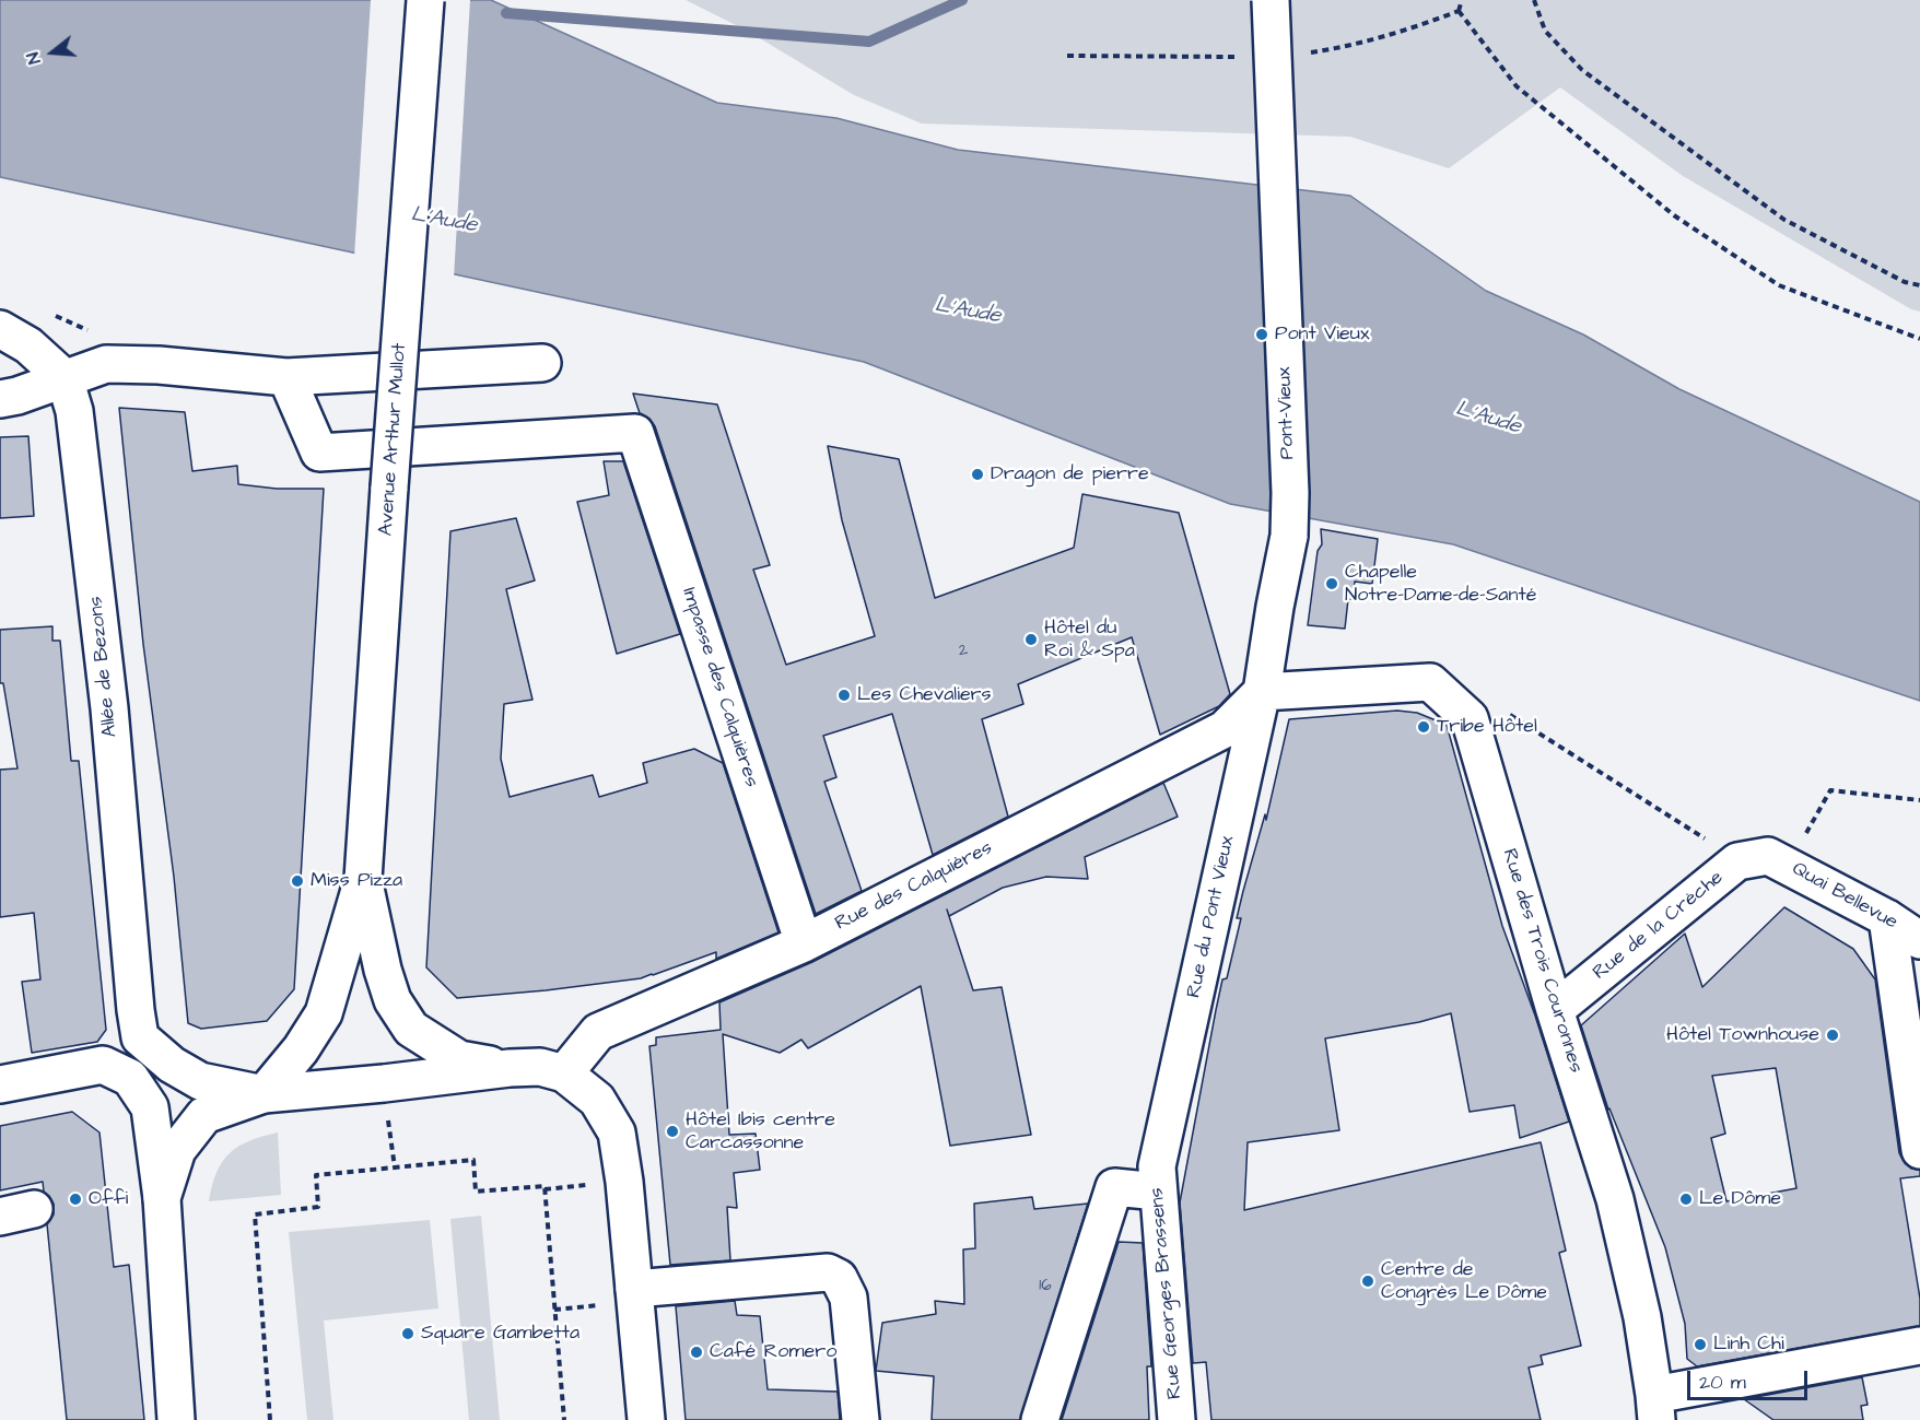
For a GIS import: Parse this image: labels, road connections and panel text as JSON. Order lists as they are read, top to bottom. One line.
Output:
{"streets":{"street":["Pont-Vieux","Avenue Arthur Mullot","Allée de Bezons","Impasse des Calquières","Rue des Calquières","Quai Bellevue","Rue du Pont Vieux","Rue de la Crèche","Rue des Trois Couronnes","Rue Georges Brassens"]},"crossings":[["Pont-Vieux","Rue des Calquières"],["Pont-Vieux","Rue du Pont Vieux"],["Impasse des Calquières","Rue des Calquières"],["Rue des Calquières","Rue du Pont Vieux"],["Quai Bellevue","Rue de la Crèche"],["Rue du Pont Vieux","Rue Georges Brassens"],["Rue de la Crèche","Rue des Trois Couronnes"]],"water":["L'Aude"],"places":["Pont Vieux","Dragon de pierre","Chapelle Notre-Dame-de-Santé","Hôtel du Roi & Spa","Les Chevaliers","Tribe Hôtel","Miss Pizza","Hôtel Townhouse","Hôtel Ibis centre Carcassonne","Offi","Le Dôme","Centre de Congrès Le Dôme","Square Gambetta","Linh Chi","Café Romero"],"house_numbers":["2","16"],"scale_bar":"20 m","north":"left"}
